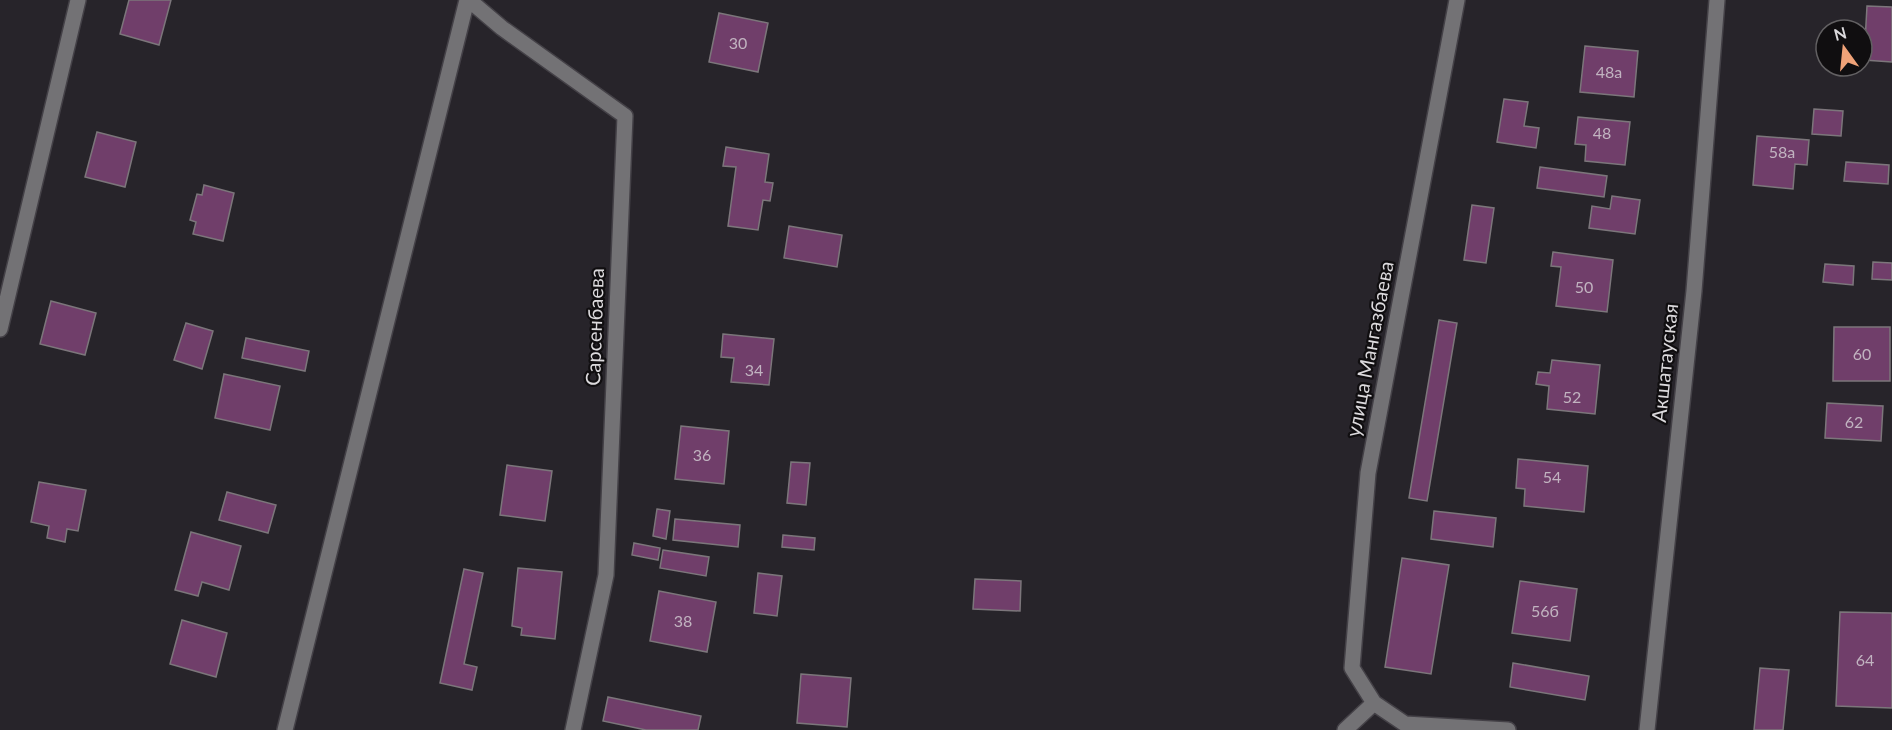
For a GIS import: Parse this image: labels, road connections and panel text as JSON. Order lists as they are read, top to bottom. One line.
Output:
{"streets":{"street":["Сарсенбаева","улица Мангазбаева","Акшатауская"]},"house_numbers":["30","48а","48","58а","50","60","34","52","62","36","54","56б","38","64"],"north":"top"}
